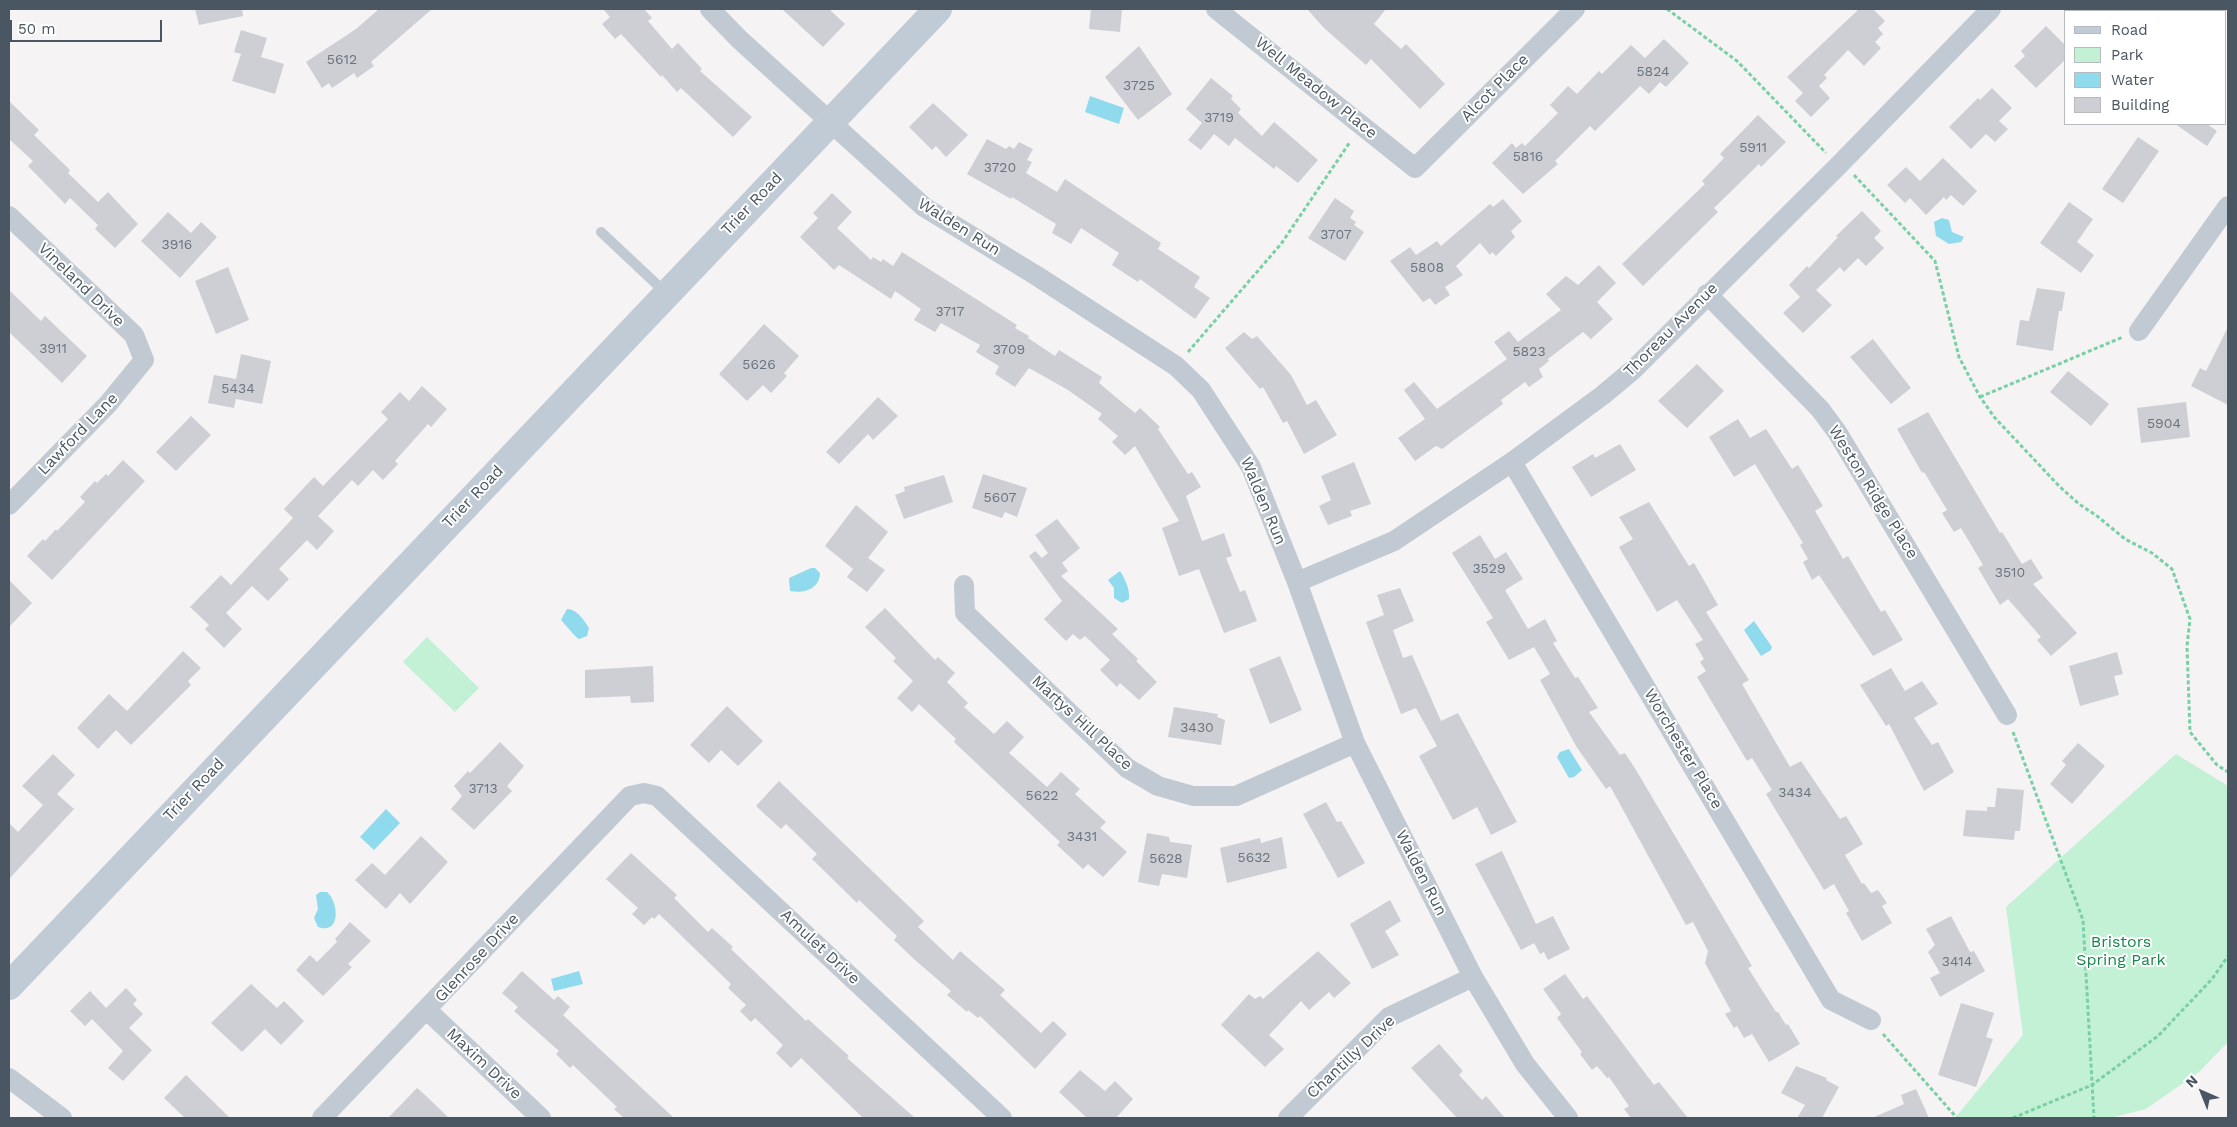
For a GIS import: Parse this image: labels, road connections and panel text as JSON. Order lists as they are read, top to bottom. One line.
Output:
{"streets":{"street":["Well Meadow Place","Alcot Place","Trier Road","Walden Run","Vineland Drive","Thoreau Avenue","Lawford Lane","Weston Ridge Place","Martys Hill Place","Worchester Place","Amulet Drive","Glenrose Drive","Chantilly Drive","Maxim Drive"]},"crossings":[["Well Meadow Place","Alcot Place"],["Trier Road","Walden Run"],["Walden Run","Thoreau Avenue"],["Walden Run","Martys Hill Place"],["Walden Run","Chantilly Drive"],["Vineland Drive","Lawford Lane"],["Thoreau Avenue","Weston Ridge Place"],["Thoreau Avenue","Worchester Place"],["Amulet Drive","Glenrose Drive"],["Glenrose Drive","Maxim Drive"]],"parks":["Bristors Spring Park"],"house_numbers":["5612","5824","3725","3719","5911","5816","3720","3707","3916","5808","3717","3911","3709","5823","5626","5434","5904","5607","3529","3510","3430","3713","3434","5622","3431","5632","5628","3414"],"legend":["Road","Park","Water","Building"],"scale_bar":"50 m","north":"top left"}
